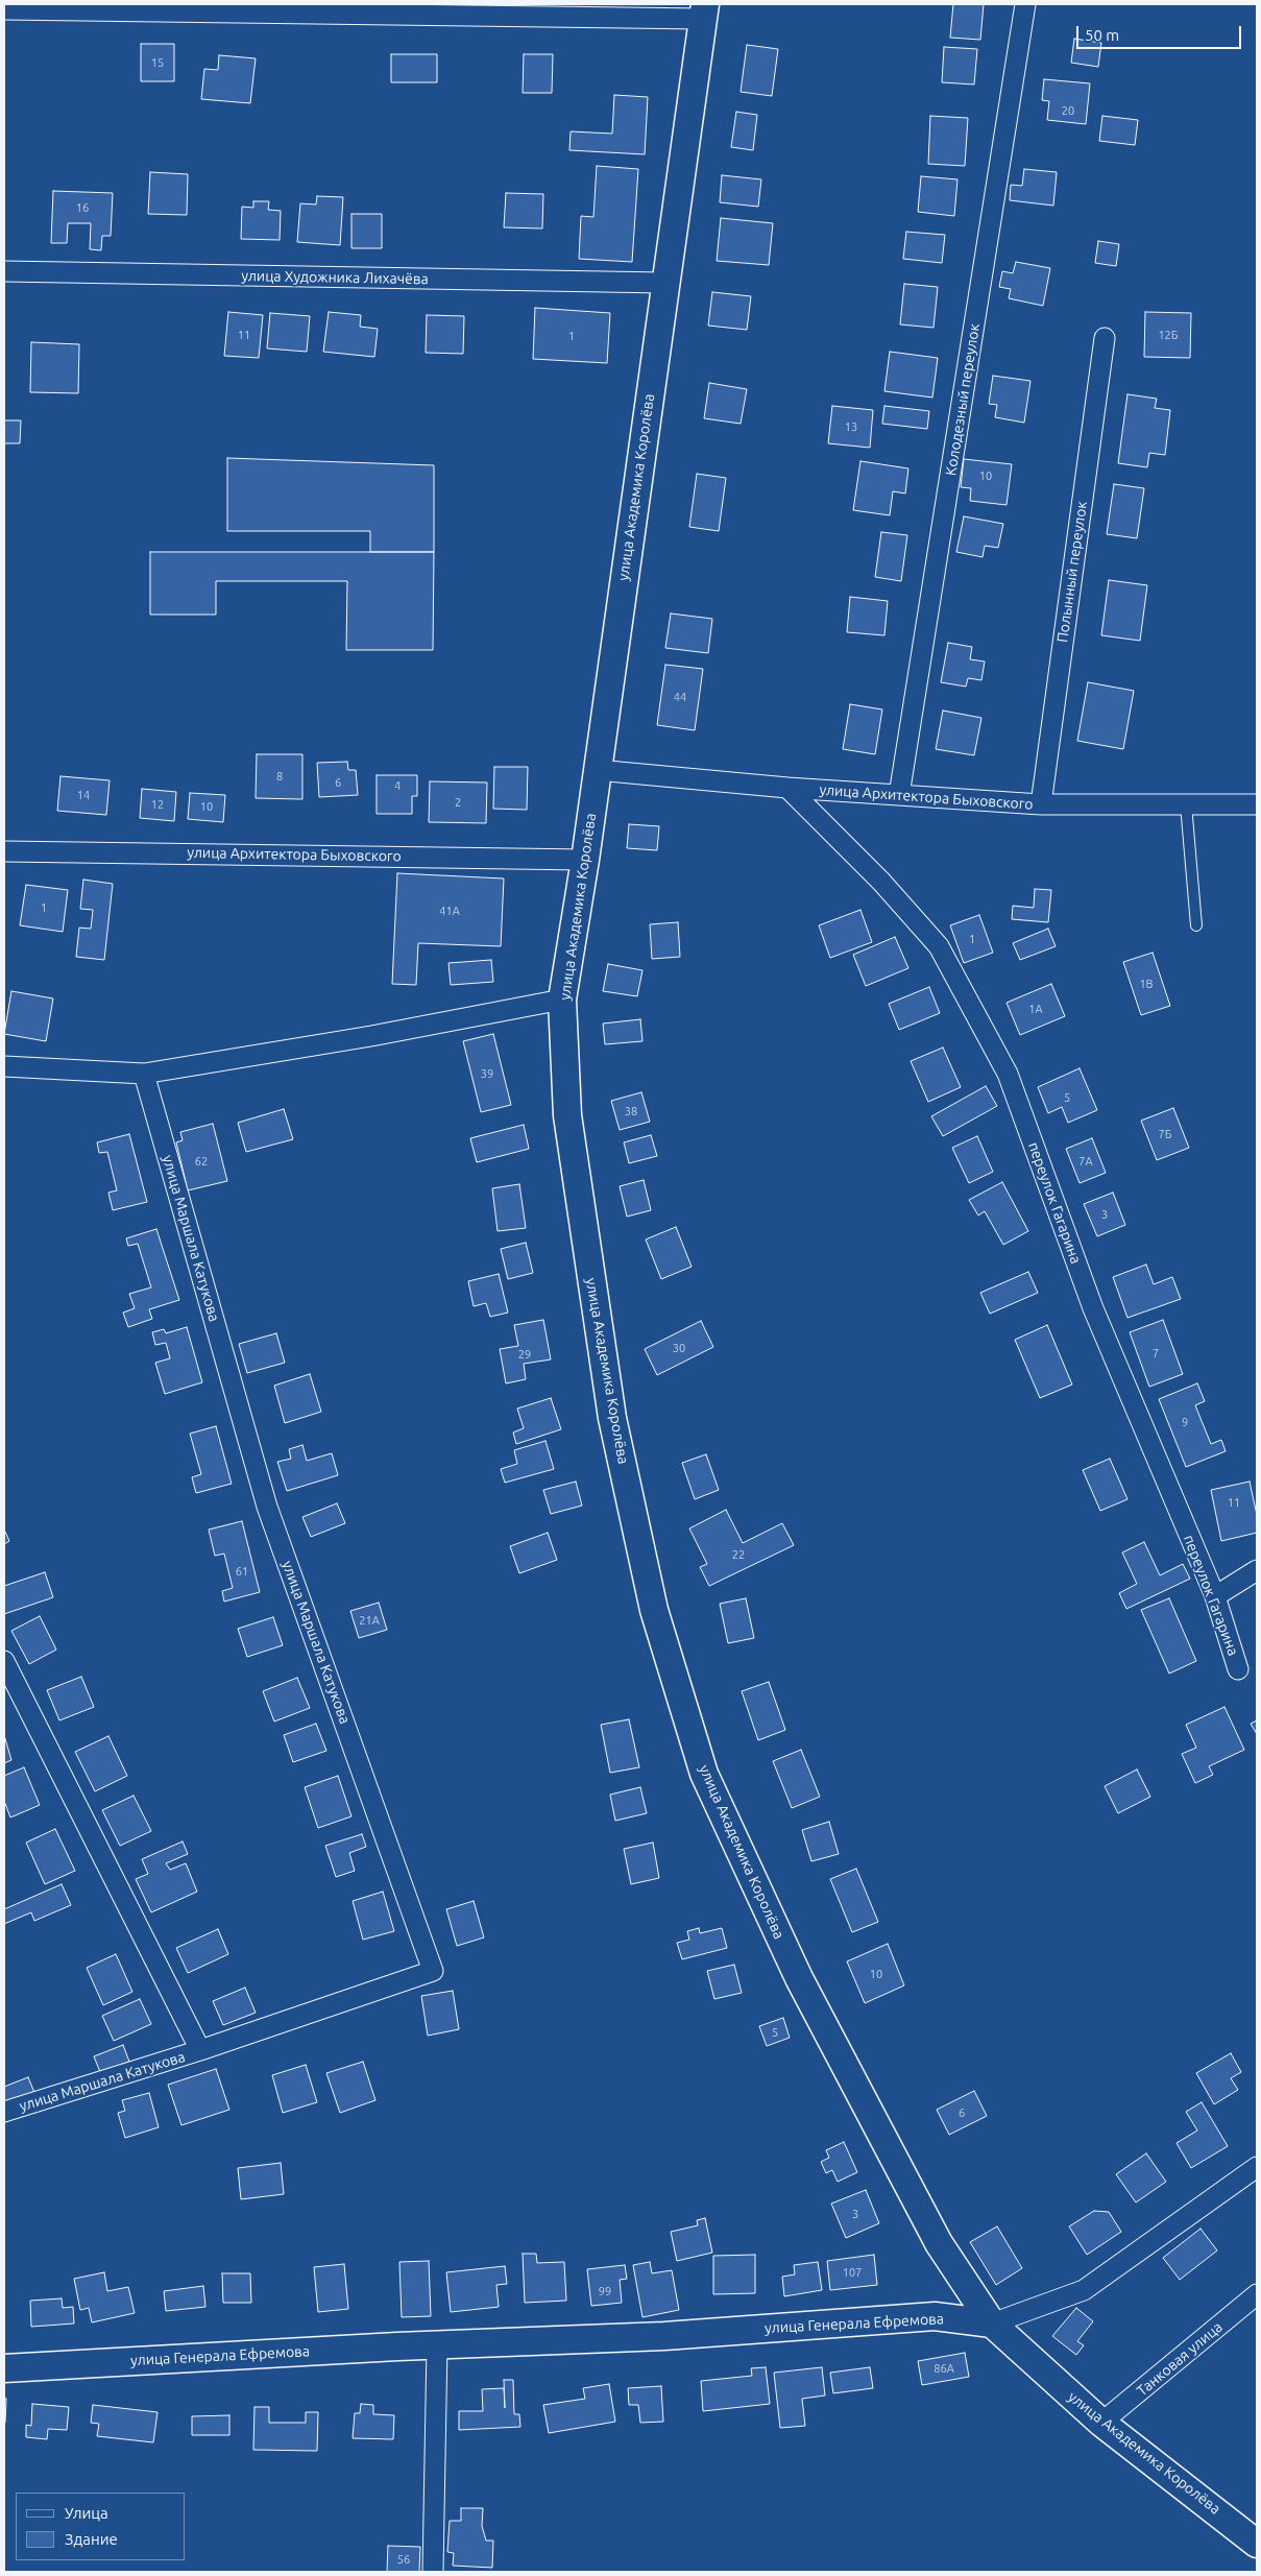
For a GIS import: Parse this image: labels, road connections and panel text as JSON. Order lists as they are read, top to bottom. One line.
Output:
{"streets":{"street":["улица Художника Лихачёва","Колодезный переулок","улица Академика Королёва","Полынный переулок","улица Архитектора Быховского","переулок Гагарина","улица Маршала Катукова","улица Генерала Ефремова","Танковая улица"]},"crossings":[["улица Художника Лихачёва","улица Академика Королёва"],["Колодезный переулок","улица Архитектора Быховского"],["улица Академика Королёва","улица Архитектора Быховского"],["улица Академика Королёва","улица Генерала Ефремова"],["улица Академика Королёва","Танковая улица"],["Полынный переулок","улица Архитектора Быховского"],["улица Архитектора Быховского","переулок Гагарина"]],"house_numbers":["15","20","16","11","12Б","1","13","10","44","8","6","4","14","2","12","10","1","41А","1","1В","1А","39","5","38","7Б","62","7А","3","30","7","29","9","11","22","61","21А","10","5","6","3","107","99","86А","56"],"legend":["Улица","Здание"],"scale_bar":"50 m"}
